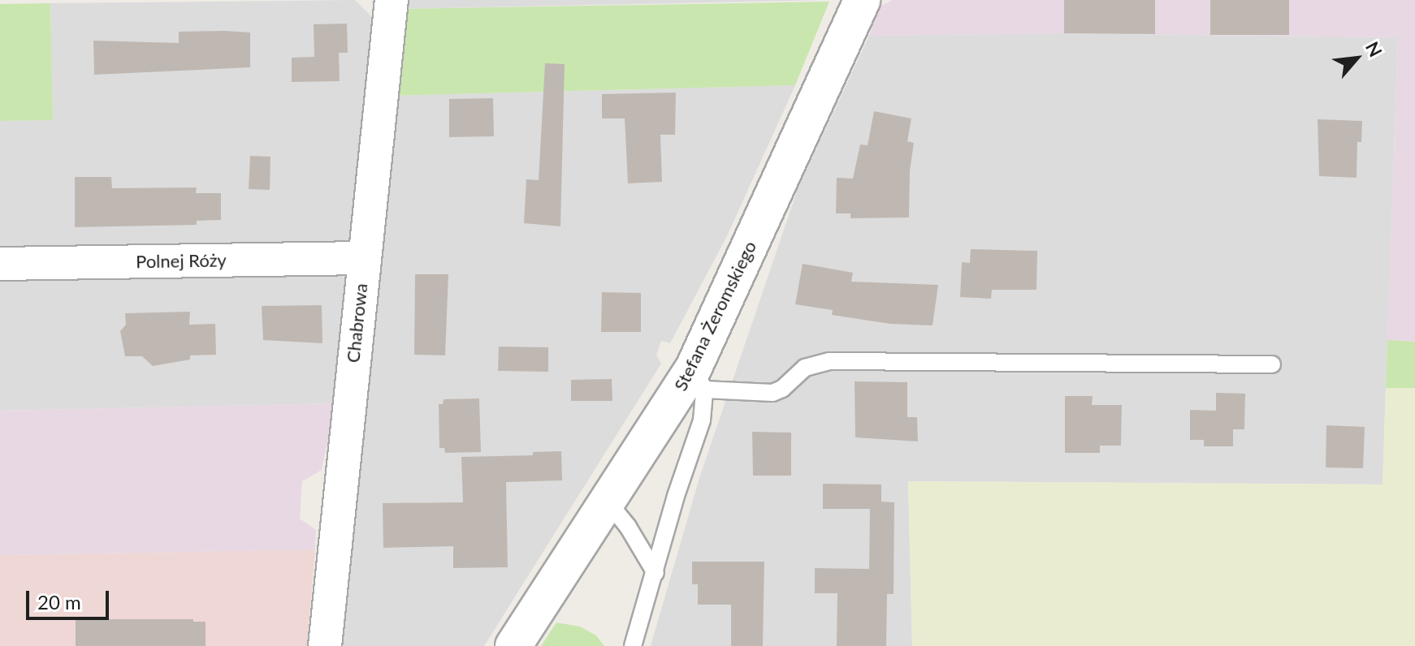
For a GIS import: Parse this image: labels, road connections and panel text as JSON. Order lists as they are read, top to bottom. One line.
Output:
{"streets":{"street":["Polnej Róży","Stefana Żeromskiego","Chabrowa"]},"crossings":[["Polnej Róży","Chabrowa"]],"scale_bar":"20 m","north":"top right"}
